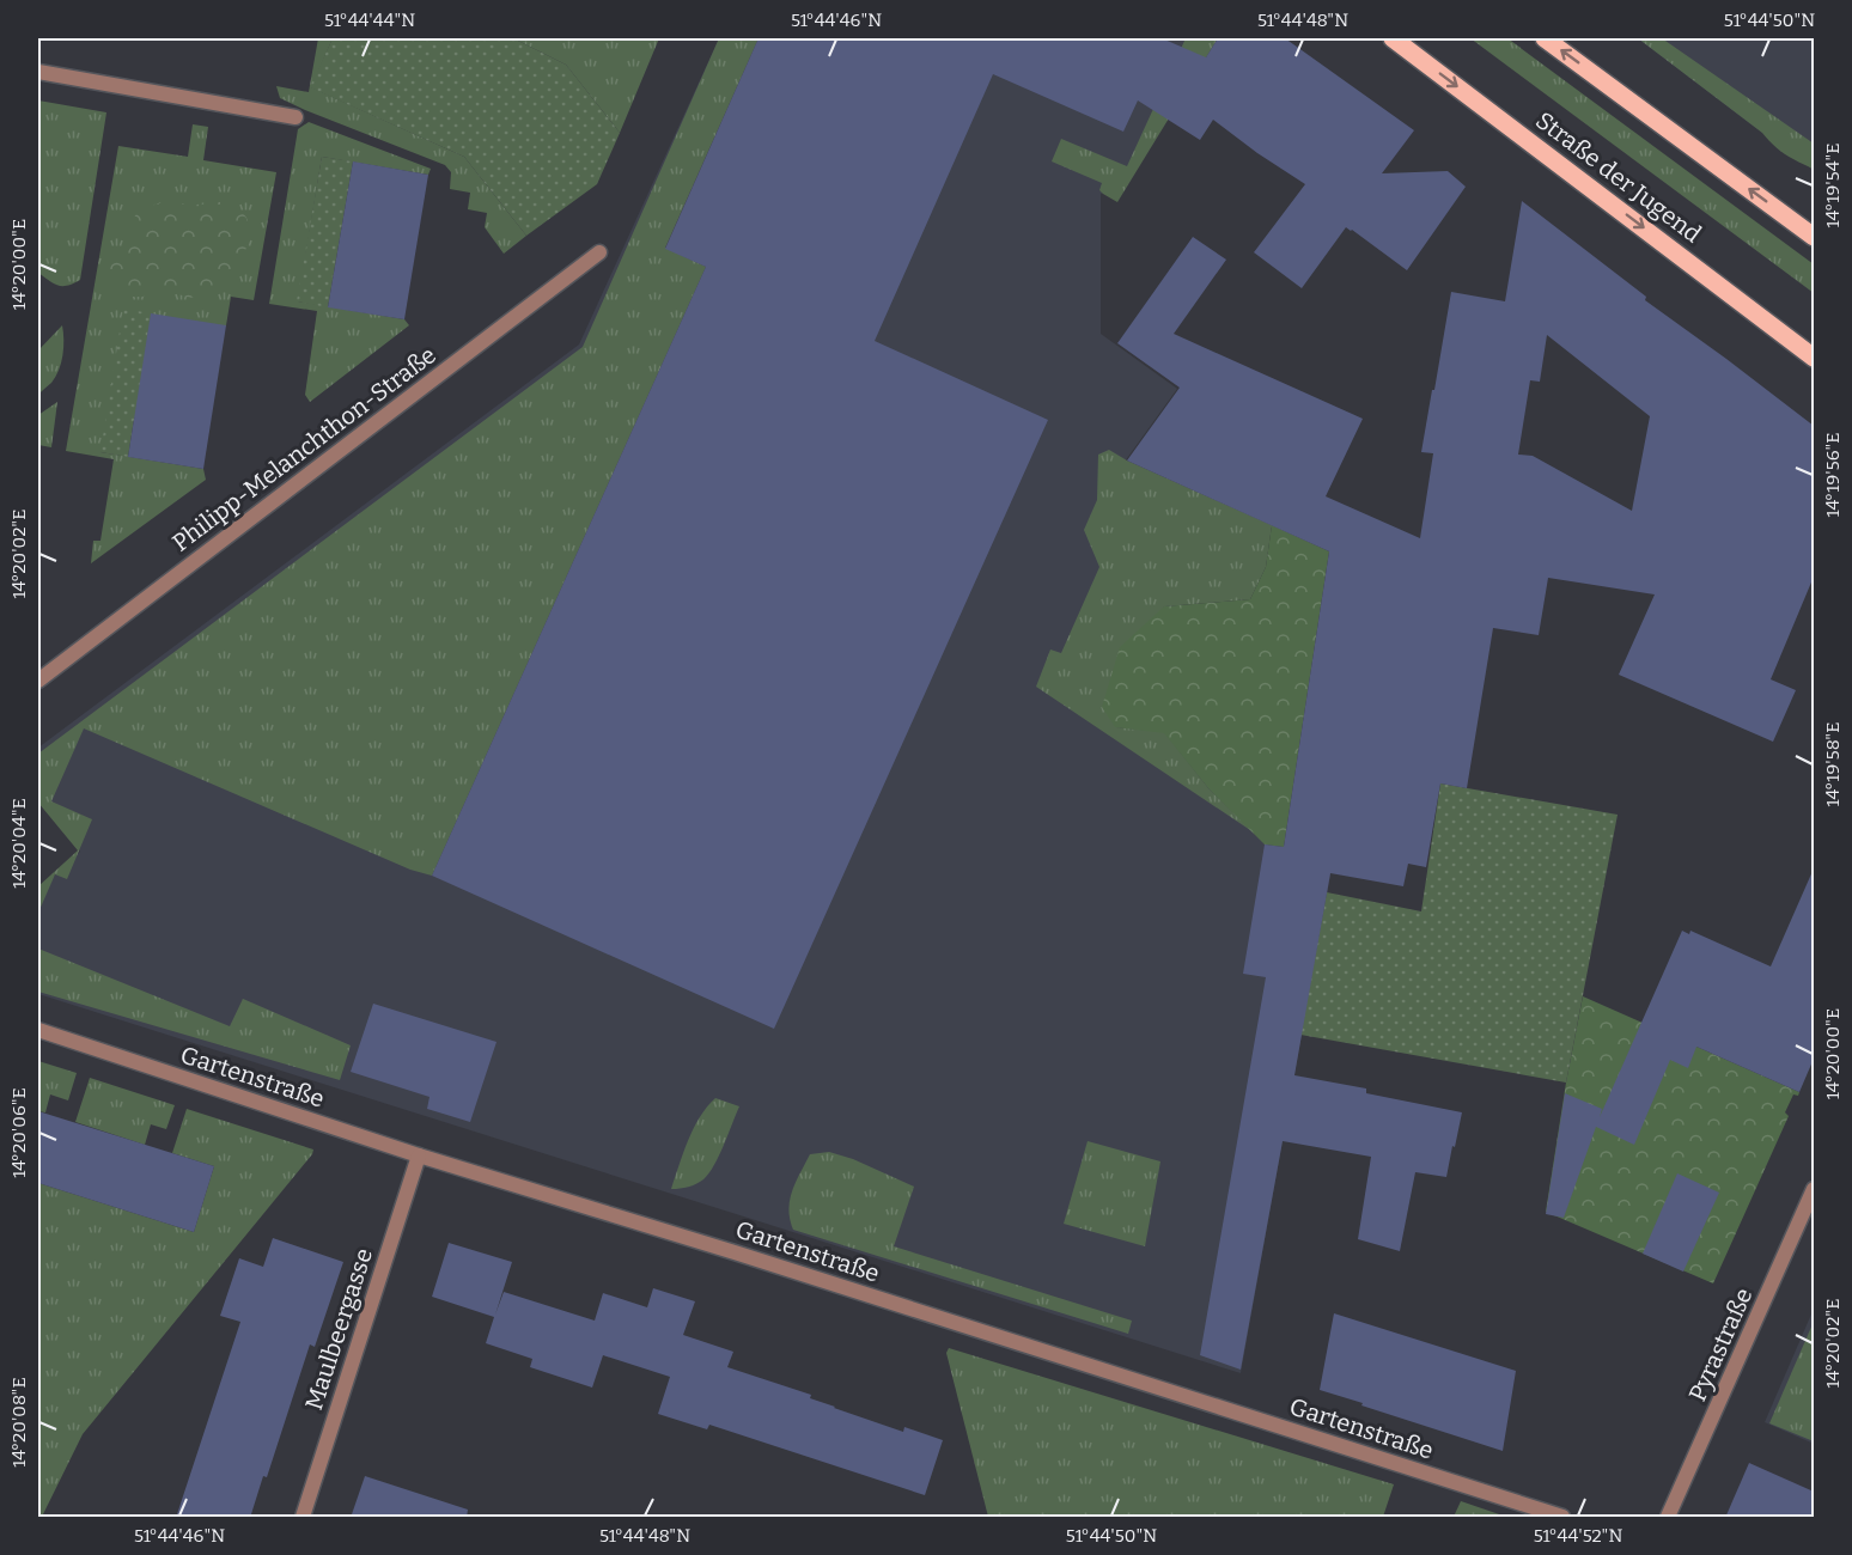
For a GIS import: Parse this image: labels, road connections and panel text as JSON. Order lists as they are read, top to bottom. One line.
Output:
{"streets":{"main road":["Straße der Jugend"],"street":["Philipp-Melanchthon-Straße","Gartenstraße","Maulbeergasse","Pyrastraße"]},"crossings":[["Gartenstraße","Maulbeergasse"]],"coordinates":["51°44'44\"N","51°44'46\"N","51°44'48\"N","51°44'50\"N","14°19'54\"E","14°20'00\"E","14°19'56\"E","14°20'02\"E","14°19'58\"E","14°20'04\"E","14°20'06\"E","14°20'08\"E","51°44'52\"N"]}
